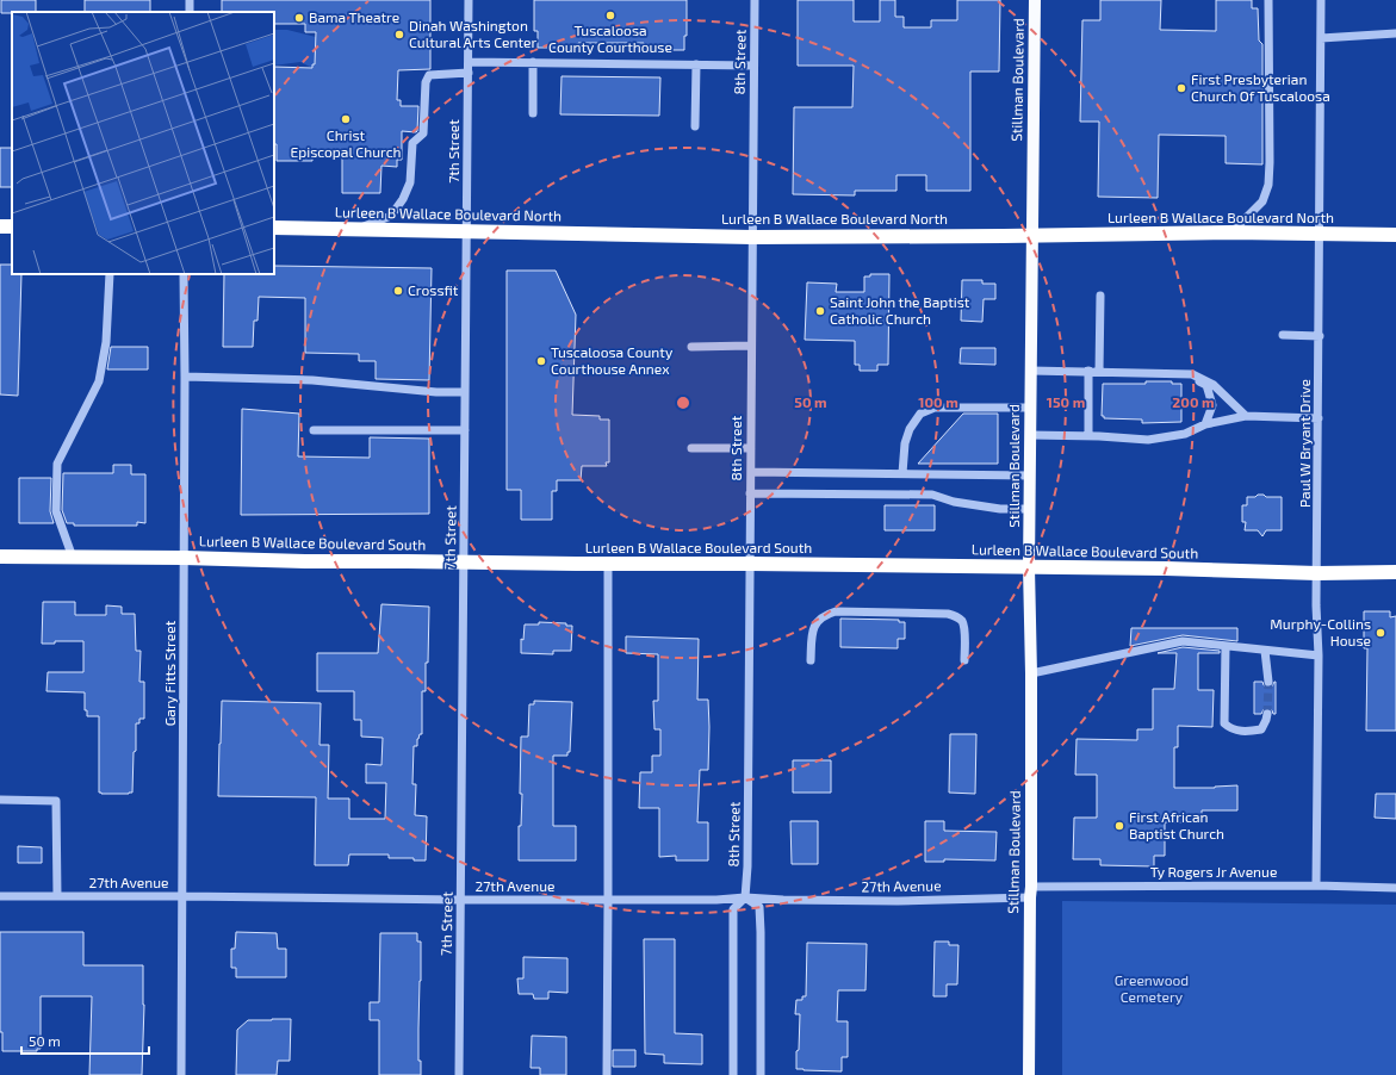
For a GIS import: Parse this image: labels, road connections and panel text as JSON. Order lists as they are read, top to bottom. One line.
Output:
{"streets":{"highway":["Lurleen B Wallace Boulevard North","Lurleen B Wallace Boulevard South"],"main road":["Stillman Boulevard"],"street":["8th Street","7th Street","Paul W Bryant Drive","Gary Fitts Street","Ty Rogers Jr Avenue","27th Avenue"]},"crossings":[["8th Street","Lurleen B Wallace Boulevard North"],["8th Street","Lurleen B Wallace Boulevard South"],["8th Street","27th Avenue"],["Stillman Boulevard","Lurleen B Wallace Boulevard North"],["Stillman Boulevard","Lurleen B Wallace Boulevard South"],["Stillman Boulevard","Ty Rogers Jr Avenue"],["Stillman Boulevard","27th Avenue"],["7th Street","Lurleen B Wallace Boulevard North"],["7th Street","Lurleen B Wallace Boulevard South"],["7th Street","27th Avenue"],["Lurleen B Wallace Boulevard North","Paul W Bryant Drive"],["Paul W Bryant Drive","Lurleen B Wallace Boulevard South"],["Paul W Bryant Drive","Ty Rogers Jr Avenue"],["Lurleen B Wallace Boulevard South","Gary Fitts Street"],["Gary Fitts Street","27th Avenue"],["Ty Rogers Jr Avenue","27th Avenue"]],"parks":["Greenwood Cemetery"],"places":["Tuscaloosa County Courthouse","Bama Theatre","Dinah Washington Cultural Arts Center","First Presbyterian Church Of Tuscaloosa","Christ Episcopal Church","Crossfit","Saint John the Baptist Catholic Church","Tuscaloosa County Courthouse Annex","Murphy-Collins House","First African Baptist Church"],"scale_bar":"50 m","rings":["50 m","100 m","150 m","200 m"]}
